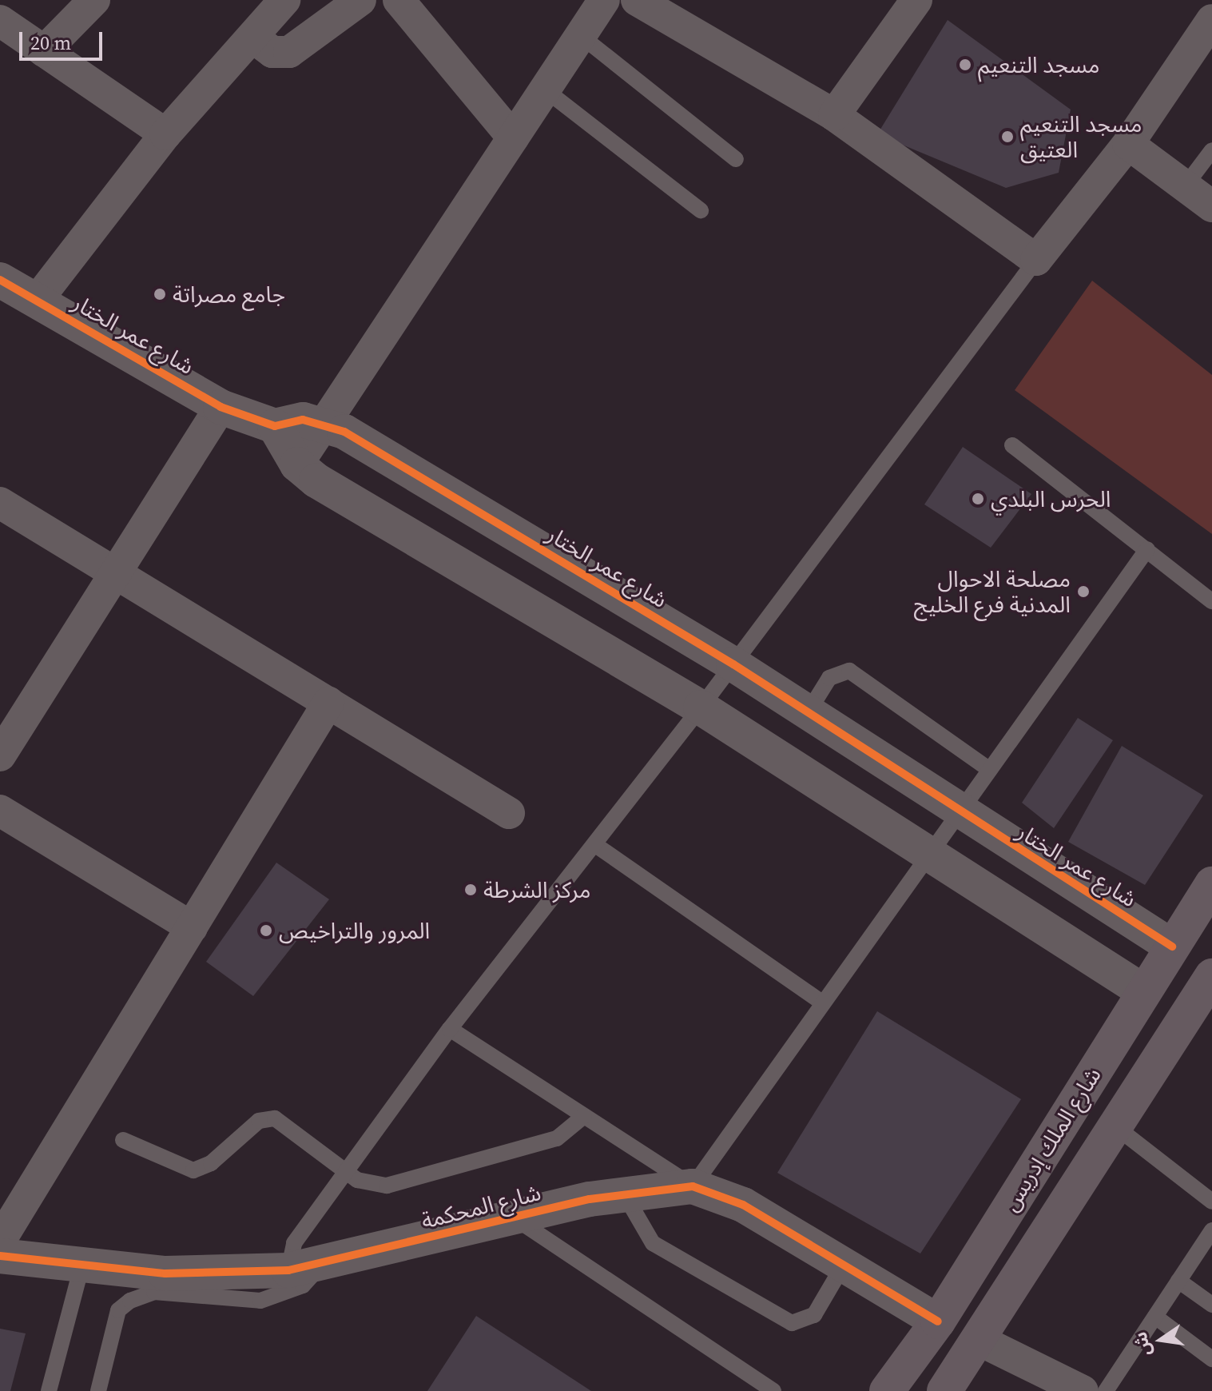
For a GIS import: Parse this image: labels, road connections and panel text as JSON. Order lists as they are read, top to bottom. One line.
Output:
{"streets":{"highway":["شارع الملك إدريس"],"street":["شارع عمر الختار","شارع المحكمة"]},"crossings":[["شارع عمر الختار","شارع الملك إدريس"],["شارع الملك إدريس","شارع المحكمة"]],"places":["مسجد التنعيم","مسجد التنعيم العتيق","جامع مصراتة","الحرس البلدي","مصلحة الاحوال المدنية فرع الخليج","مركز الشرطة","المرور والتراخيص"],"scale_bar":"20 m","north":"left"}
